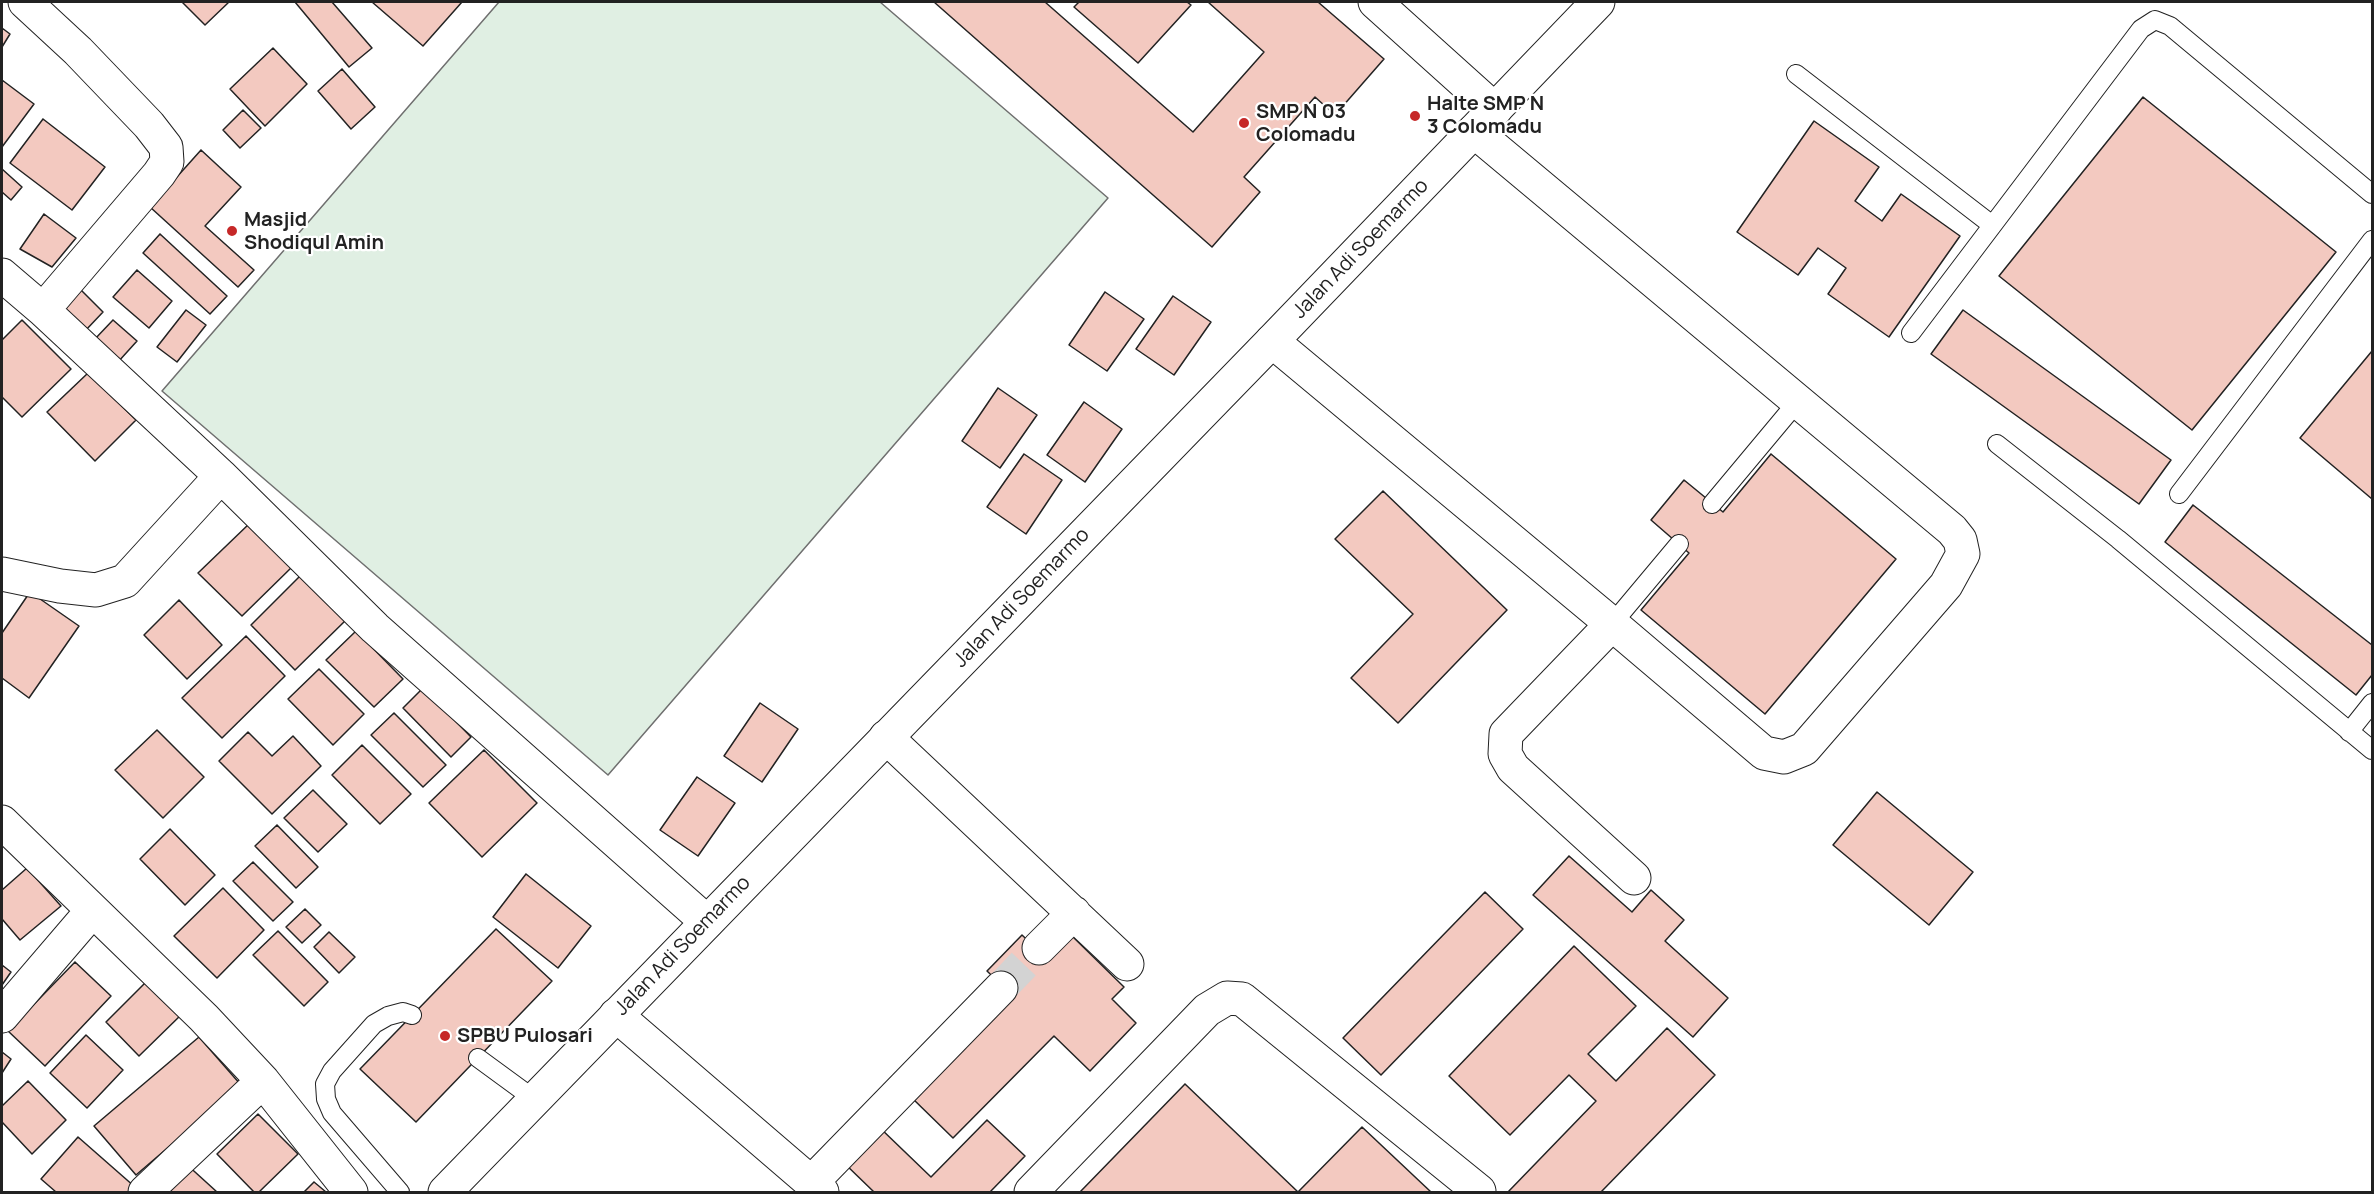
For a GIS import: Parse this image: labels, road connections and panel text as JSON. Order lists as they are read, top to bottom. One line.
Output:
{"streets":{"main road":["Jalan Adi Soemarmo"]},"places":["Halte SMP N 3 Colomadu","SMP N 03 Colomadu","Masjid Shodiqul Amin","SPBU Pulosari"]}
